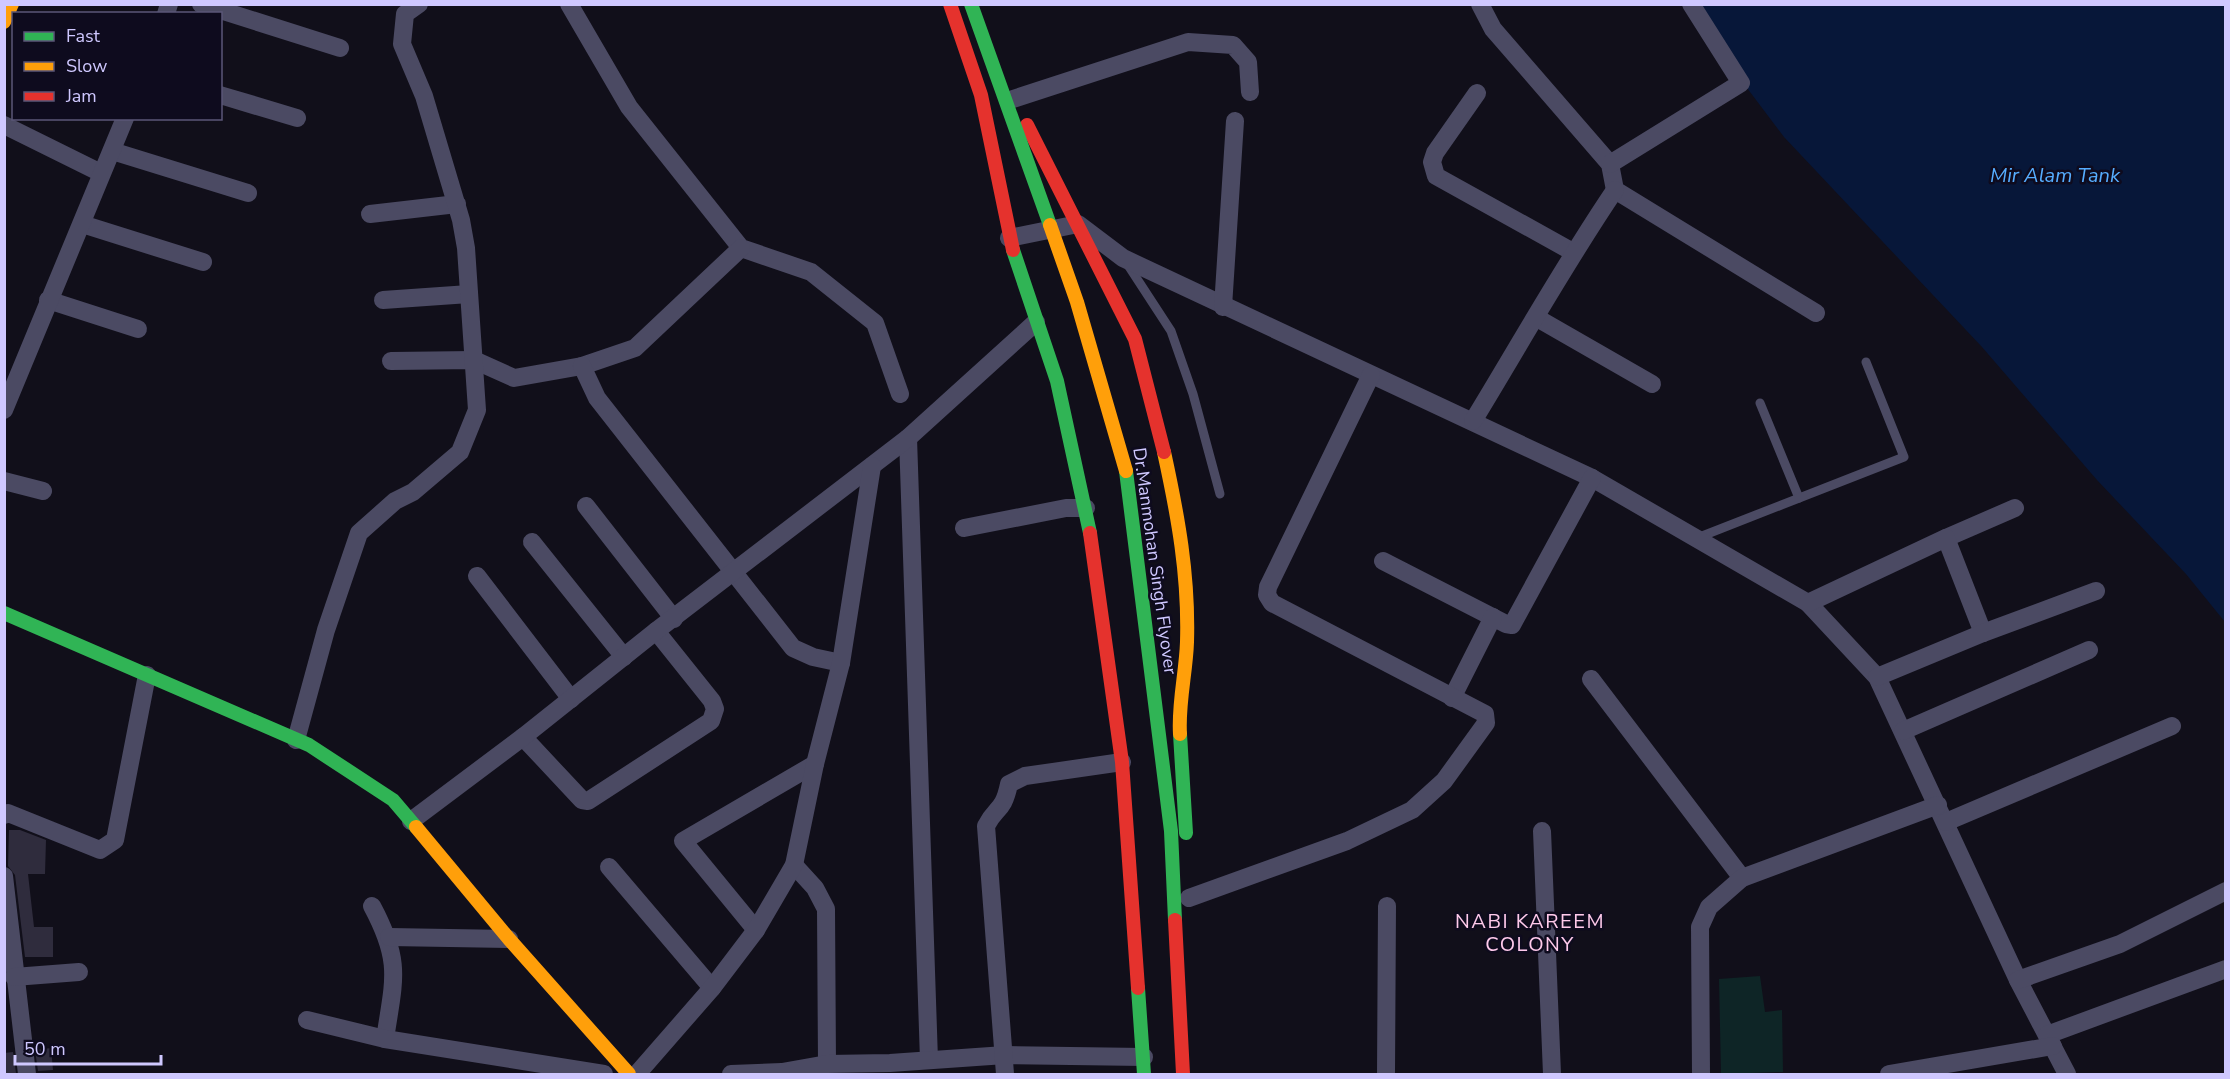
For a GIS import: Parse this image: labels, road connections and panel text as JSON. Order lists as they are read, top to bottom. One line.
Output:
{"streets":{"main road":["Dr.Manmohan Singh Flyover"]},"districts":["NABI KAREEM COLONY"],"water":["Mir Alam Tank"],"legend":["Fast","Slow","Jam"],"scale_bar":"50 m"}
